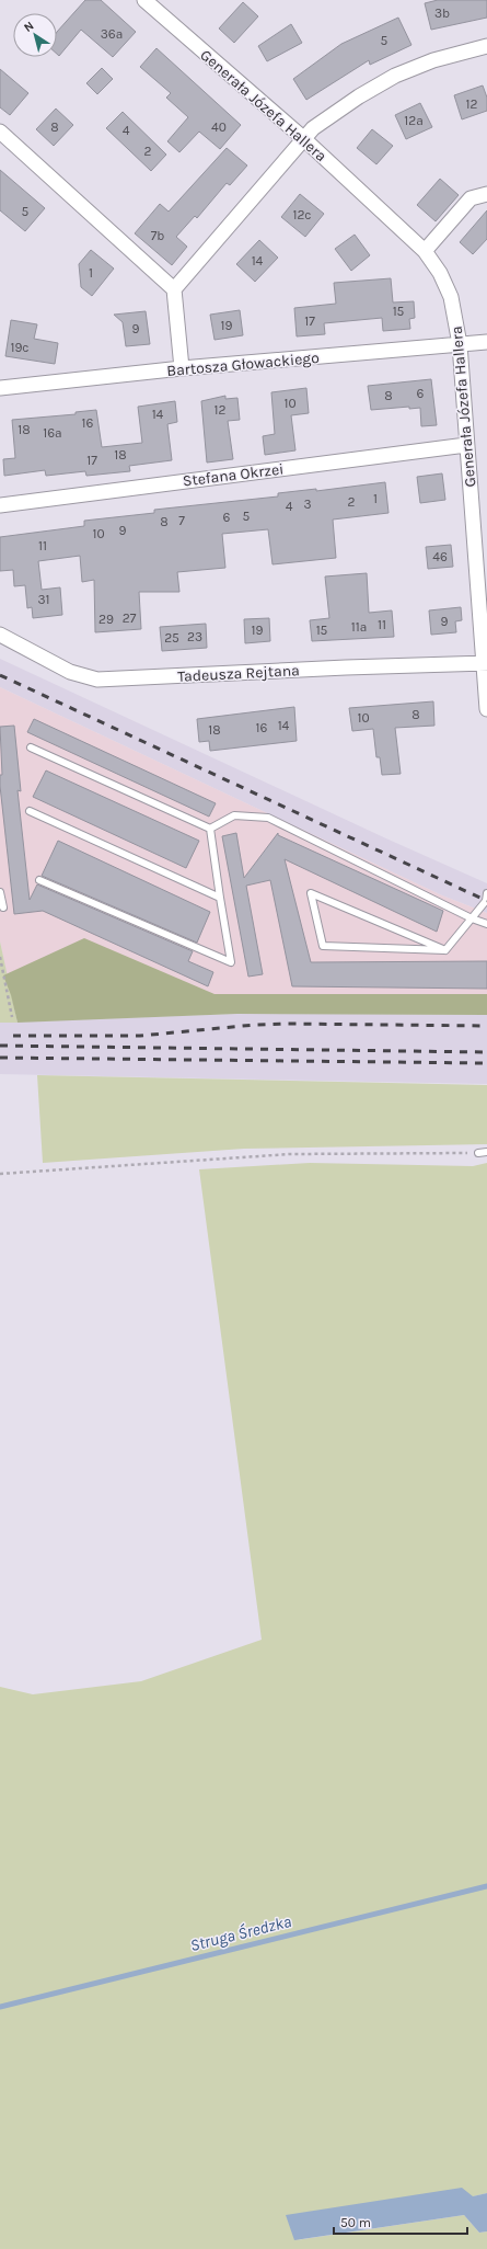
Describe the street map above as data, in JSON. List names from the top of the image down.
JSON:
{
  "streets": {
    "street": [
      "Generała Józefa Hallera",
      "Bartosza Głowackiego",
      "Stefana Okrzei",
      "Tadeusza Rejtana"
    ]
  },
  "crossings": [
    ["Generała Józefa Hallera", "Bartosza Głowackiego"],
    ["Generała Józefa Hallera", "Stefana Okrzei"],
    ["Generała Józefa Hallera", "Tadeusza Rejtana"]
  ],
  "water": ["Struga Średzka"],
  "house_numbers": [
    "3b",
    "36a",
    "5",
    "12",
    "12a",
    "8",
    "40",
    "4",
    "2",
    "5",
    "12c",
    "7b",
    "14",
    "1",
    "15",
    "17",
    "19",
    "9",
    "19c",
    "6",
    "8",
    "10",
    "12",
    "14",
    "16",
    "18",
    "16a",
    "18",
    "17",
    "1",
    "2",
    "3",
    "4",
    "5",
    "6",
    "7",
    "8",
    "9",
    "10",
    "11",
    "46",
    "31",
    "27",
    "29",
    "9",
    "11",
    "11a",
    "19",
    "15",
    "23",
    "25",
    "8",
    "10",
    "14",
    "16",
    "18"
  ],
  "scale_bar": "50 m",
  "north": "top left"
}
